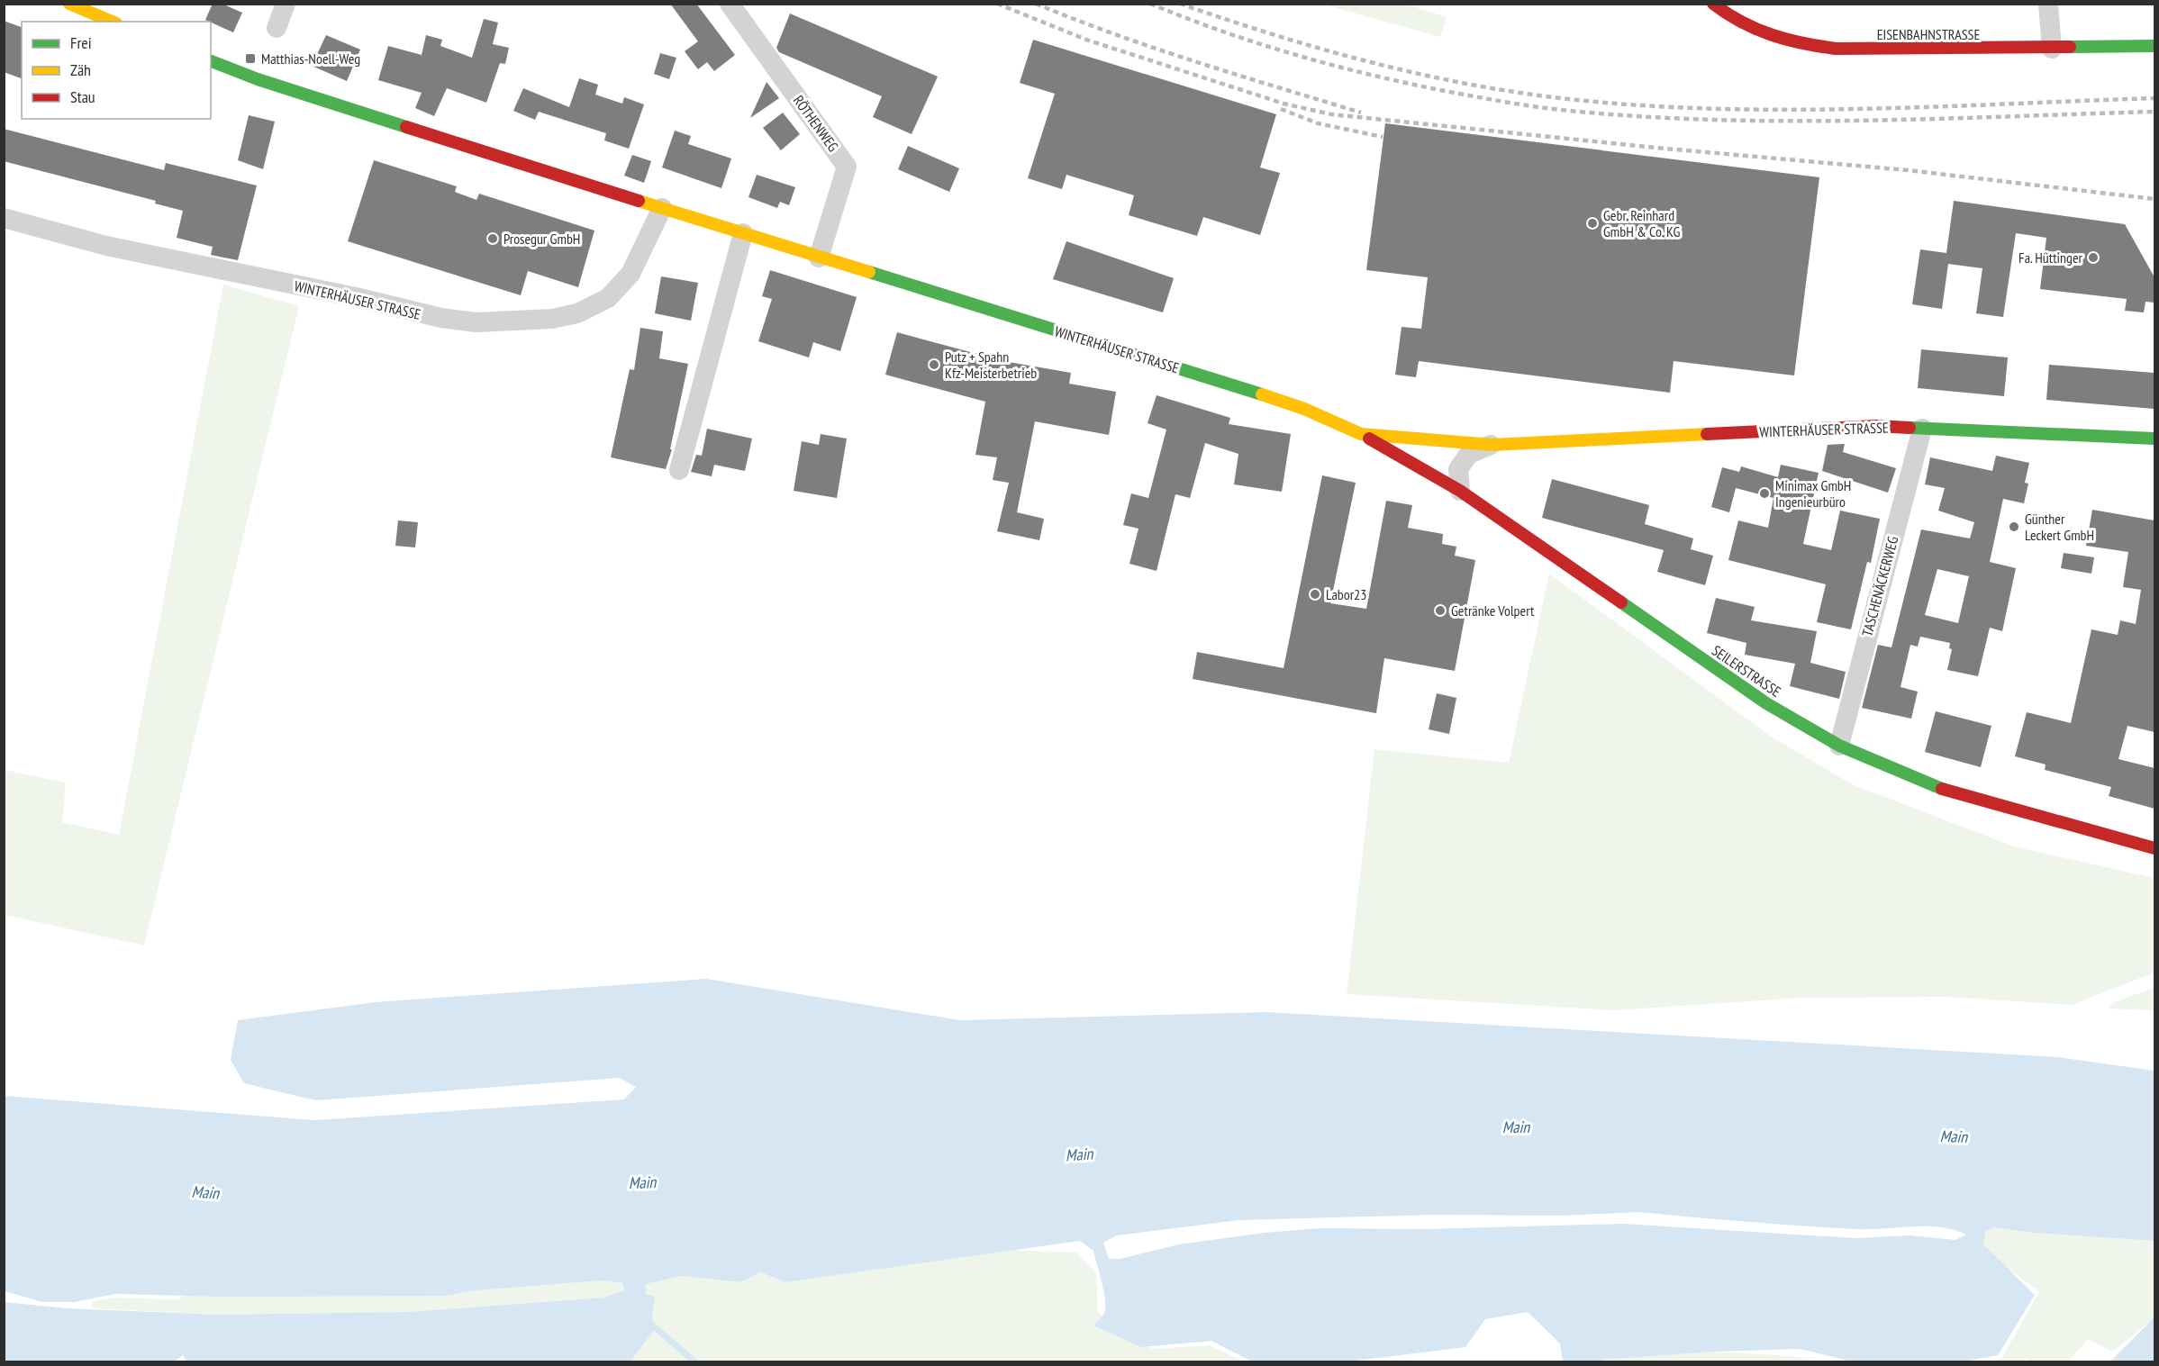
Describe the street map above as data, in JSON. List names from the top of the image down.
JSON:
{
  "streets": {
    "main road": ["EISENBAHNSTRASSE", "WINTERHÄUSER STRASSE", "SEILERSTRASSE"],
    "street": ["RÖTHENWEG", "TASCHENÄCKERWEG"]
  },
  "crossings": [
    ["RÖTHENWEG", "WINTERHÄUSER STRASSE"],
    ["WINTERHÄUSER STRASSE", "TASCHENÄCKERWEG"],
    ["WINTERHÄUSER STRASSE", "SEILERSTRASSE"],
    ["TASCHENÄCKERWEG", "SEILERSTRASSE"]
  ],
  "water": ["Main"],
  "places": {
    "transit": ["Matthias-Noell-Weg"],
    "other": [
      "Gebr. Reinhard GmbH & Co. KG",
      "Prosegur GmbH",
      "Fa. Hüttinger",
      "Putz + Spahn Kfz-Meisterbetrieb",
      "Minimax GmbH Ingenieurbüro",
      "Günther Leckert GmbH",
      "Labor23",
      "Getränke Volpert"
    ]
  },
  "legend": ["Frei", "Zäh", "Stau"]
}
